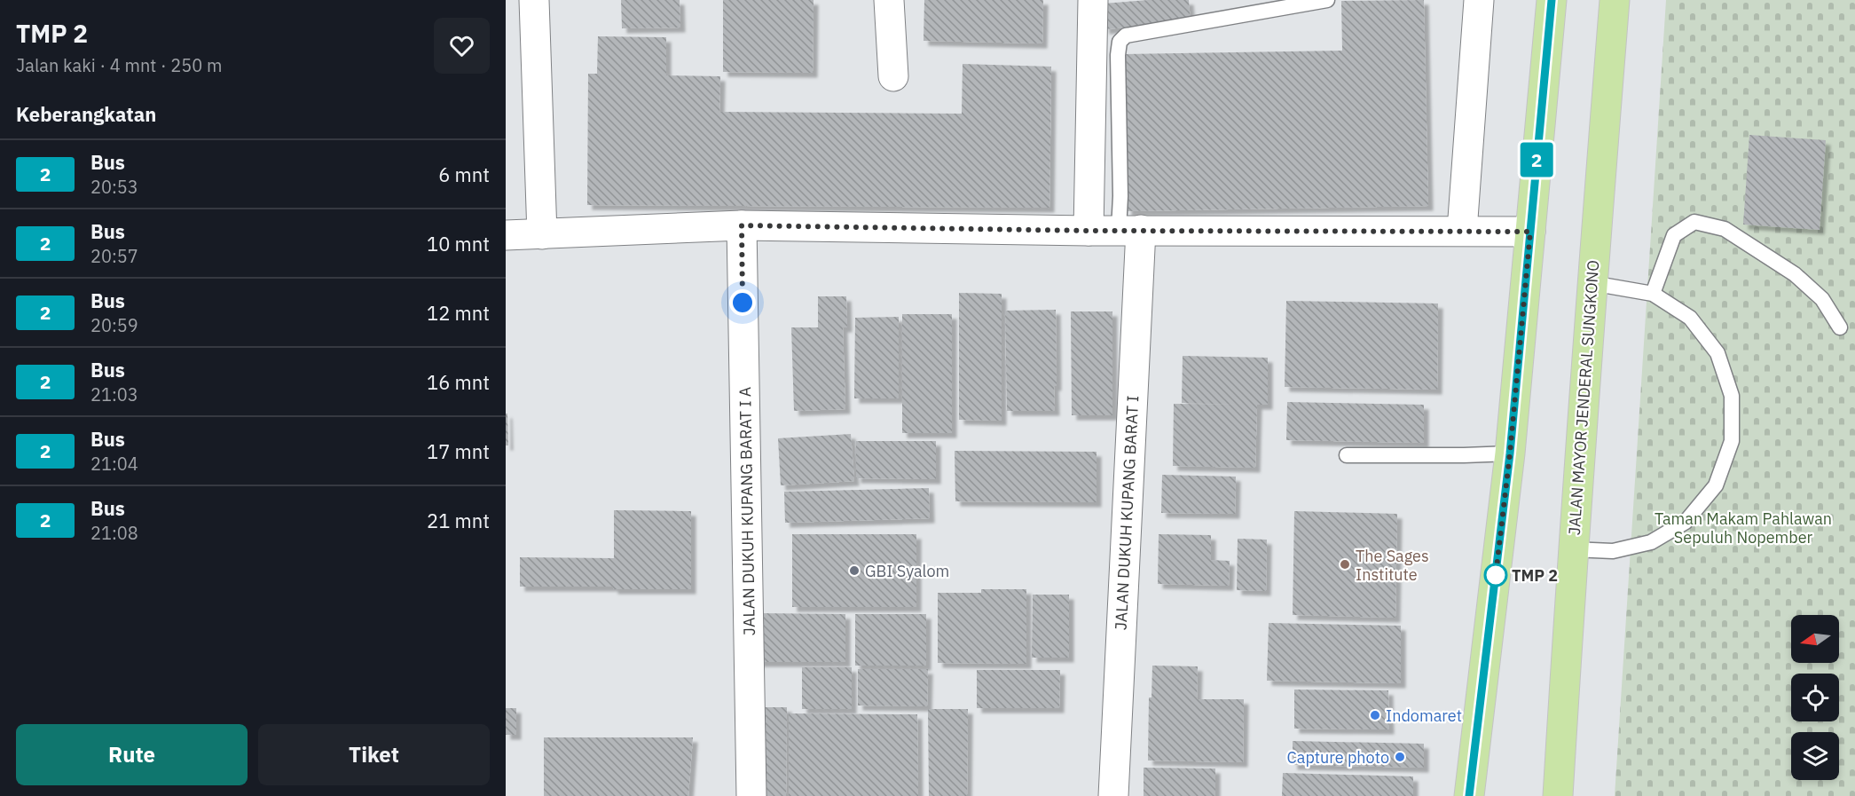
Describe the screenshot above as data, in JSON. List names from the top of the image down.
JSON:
{
  "streets": {
    "main road": ["JALAN MAYOR JENDERAL SUNGKONO"],
    "street": ["JALAN DUKUH KUPANG BARAT I A", "JALAN DUKUH KUPANG BARAT I"]
  },
  "parks": ["Taman Makam Pahlawan Sepuluh Nopember"],
  "places": [
    "The Sages Institute",
    "GBI Syalom",
    "TMP 2",
    "Indomaret",
    "Capture photo"
  ],
  "lines": ["bus line 2"],
  "north": "left",
  "page": {
    "heading": [
      ["TMP 2", "Jalan kaki · 4 mnt · 250 m"],
      "Keberangkatan"
    ],
    "on_map": "2",
    "list": [
      {
        "mark": "2",
        "name": "Bus",
        "note": "20:53",
        "value": "6 mnt"
      },
      {
        "mark": "2",
        "name": "Bus",
        "note": "20:57",
        "value": "10 mnt"
      },
      {
        "mark": "2",
        "name": "Bus",
        "note": "20:59",
        "value": "12 mnt"
      },
      {
        "mark": "2",
        "name": "Bus",
        "note": "21:03",
        "value": "16 mnt"
      },
      {
        "mark": "2",
        "name": "Bus",
        "note": "21:04",
        "value": "17 mnt"
      },
      {
        "mark": "2",
        "name": "Bus",
        "note": "21:08",
        "value": "21 mnt"
      }
    ],
    "buttons": ["Rute", "Tiket"]
  }
}
